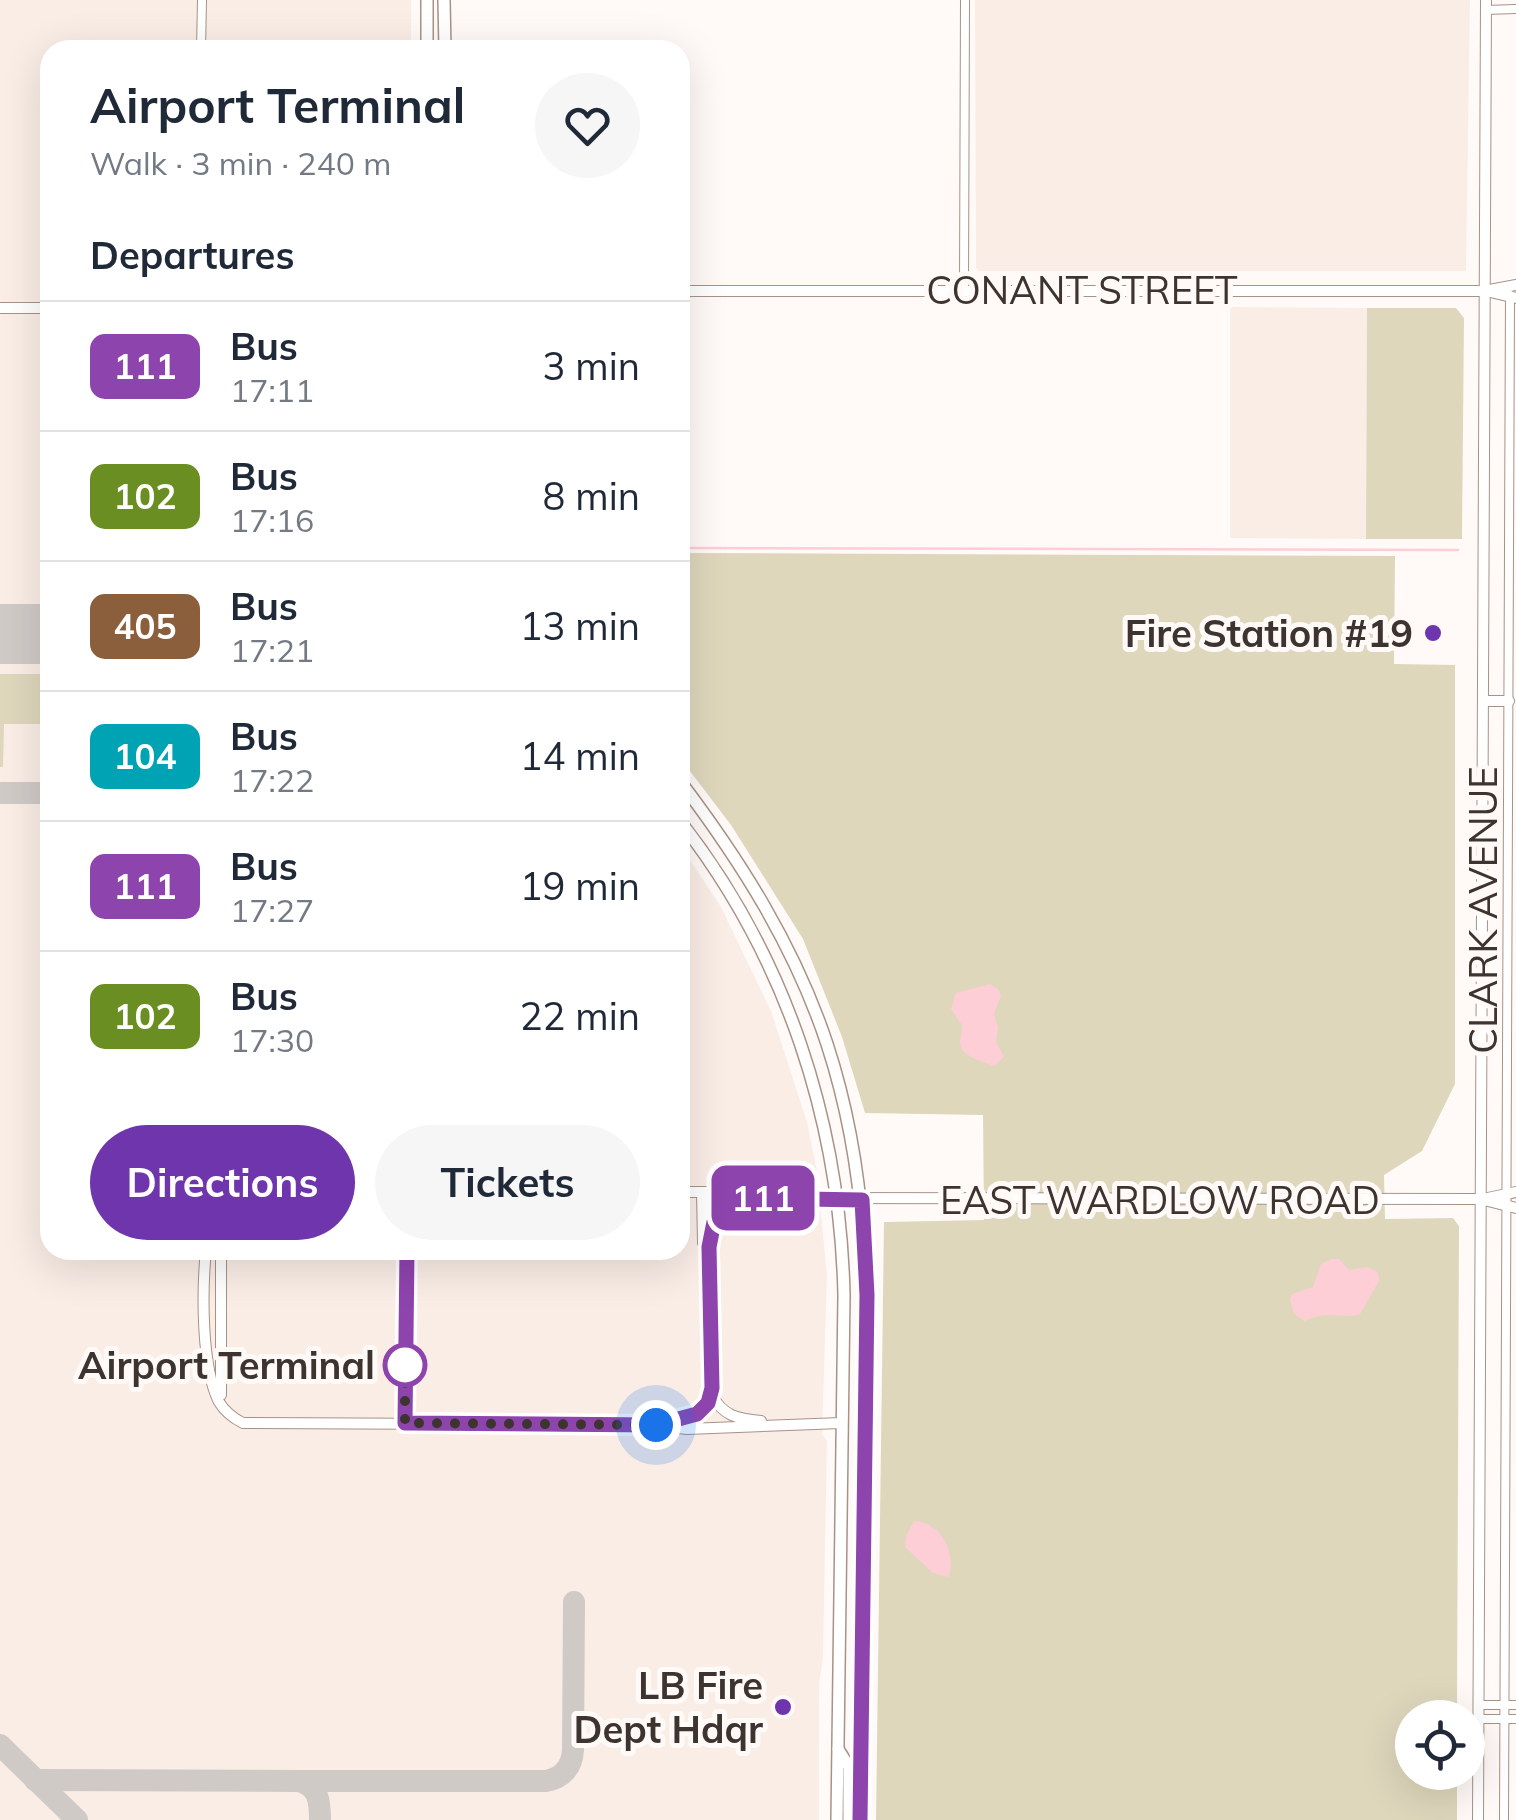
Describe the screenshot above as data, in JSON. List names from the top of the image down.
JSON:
{
  "streets": {
    "street": ["CONANT STREET", "CLARK AVENUE", "EAST WARDLOW ROAD"]
  },
  "crossings": [
    ["CONANT STREET", "CLARK AVENUE"],
    ["CLARK AVENUE", "EAST WARDLOW ROAD"]
  ],
  "places": ["Fire Station #19", "Airport Terminal", "LB Fire Dept Hdqr"],
  "lines": ["bus line 111"],
  "page": {
    "on_map": "111",
    "heading": [
      ["Airport Terminal", "Walk · 3 min · 240 m"],
      "Departures"
    ],
    "list": [
      {
        "mark": "111",
        "name": "Bus",
        "note": "17:11",
        "value": "3 min"
      },
      {
        "mark": "102",
        "name": "Bus",
        "note": "17:16",
        "value": "8 min"
      },
      {
        "mark": "405",
        "name": "Bus",
        "note": "17:21",
        "value": "13 min"
      },
      {
        "mark": "104",
        "name": "Bus",
        "note": "17:22",
        "value": "14 min"
      },
      {
        "mark": "111",
        "name": "Bus",
        "note": "17:27",
        "value": "19 min"
      },
      {
        "mark": "102",
        "name": "Bus",
        "note": "17:30",
        "value": "22 min"
      }
    ],
    "buttons": ["Directions", "Tickets"]
  }
}
